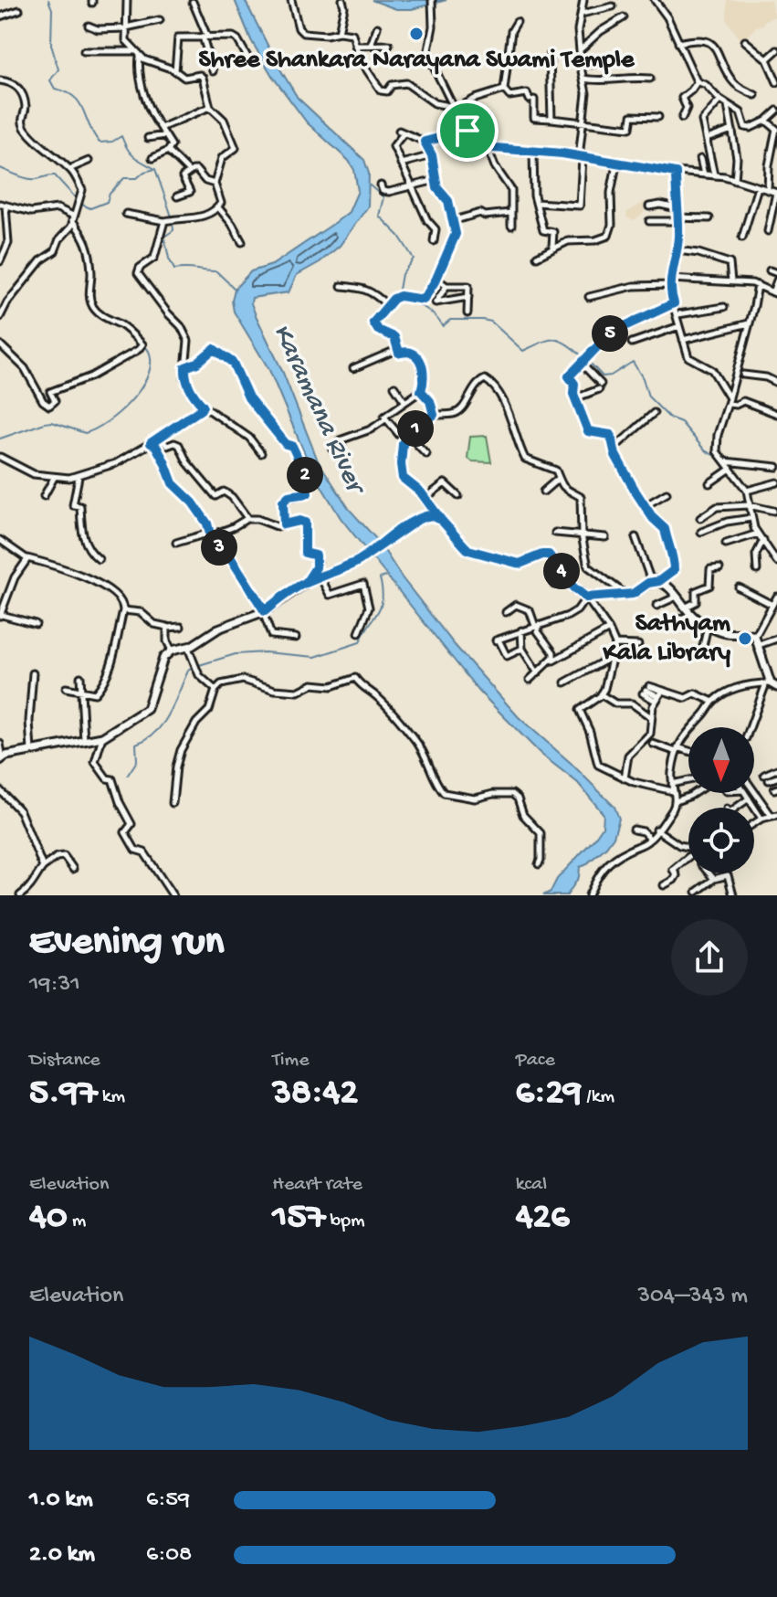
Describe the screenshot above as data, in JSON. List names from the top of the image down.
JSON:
{
  "water": ["Karamana River"],
  "places": ["Shree Shankara Narayana Swami Temple", "Sathyam Kala Library"],
  "north": "bottom",
  "page": {
    "pins": [
      "5",
      "1",
      "2",
      "3",
      "4"
    ],
    "heading": ["Evening run", "19:31"],
    "stats": [
      ["Distance", "5.97 km"],
      ["Time", "38:42"],
      ["Pace", "6:29 /km"],
      ["Elevation", "40 m"],
      ["Heart rate", "157 bpm"],
      ["kcal", "426"]
    ],
    "chart": ["Elevation", "304–343 m"],
    "list": [
      {
        "name": "1.0 km",
        "note": "6:59"
      },
      {
        "name": "2.0 km",
        "note": "6:08"
      }
    ]
  }
}
